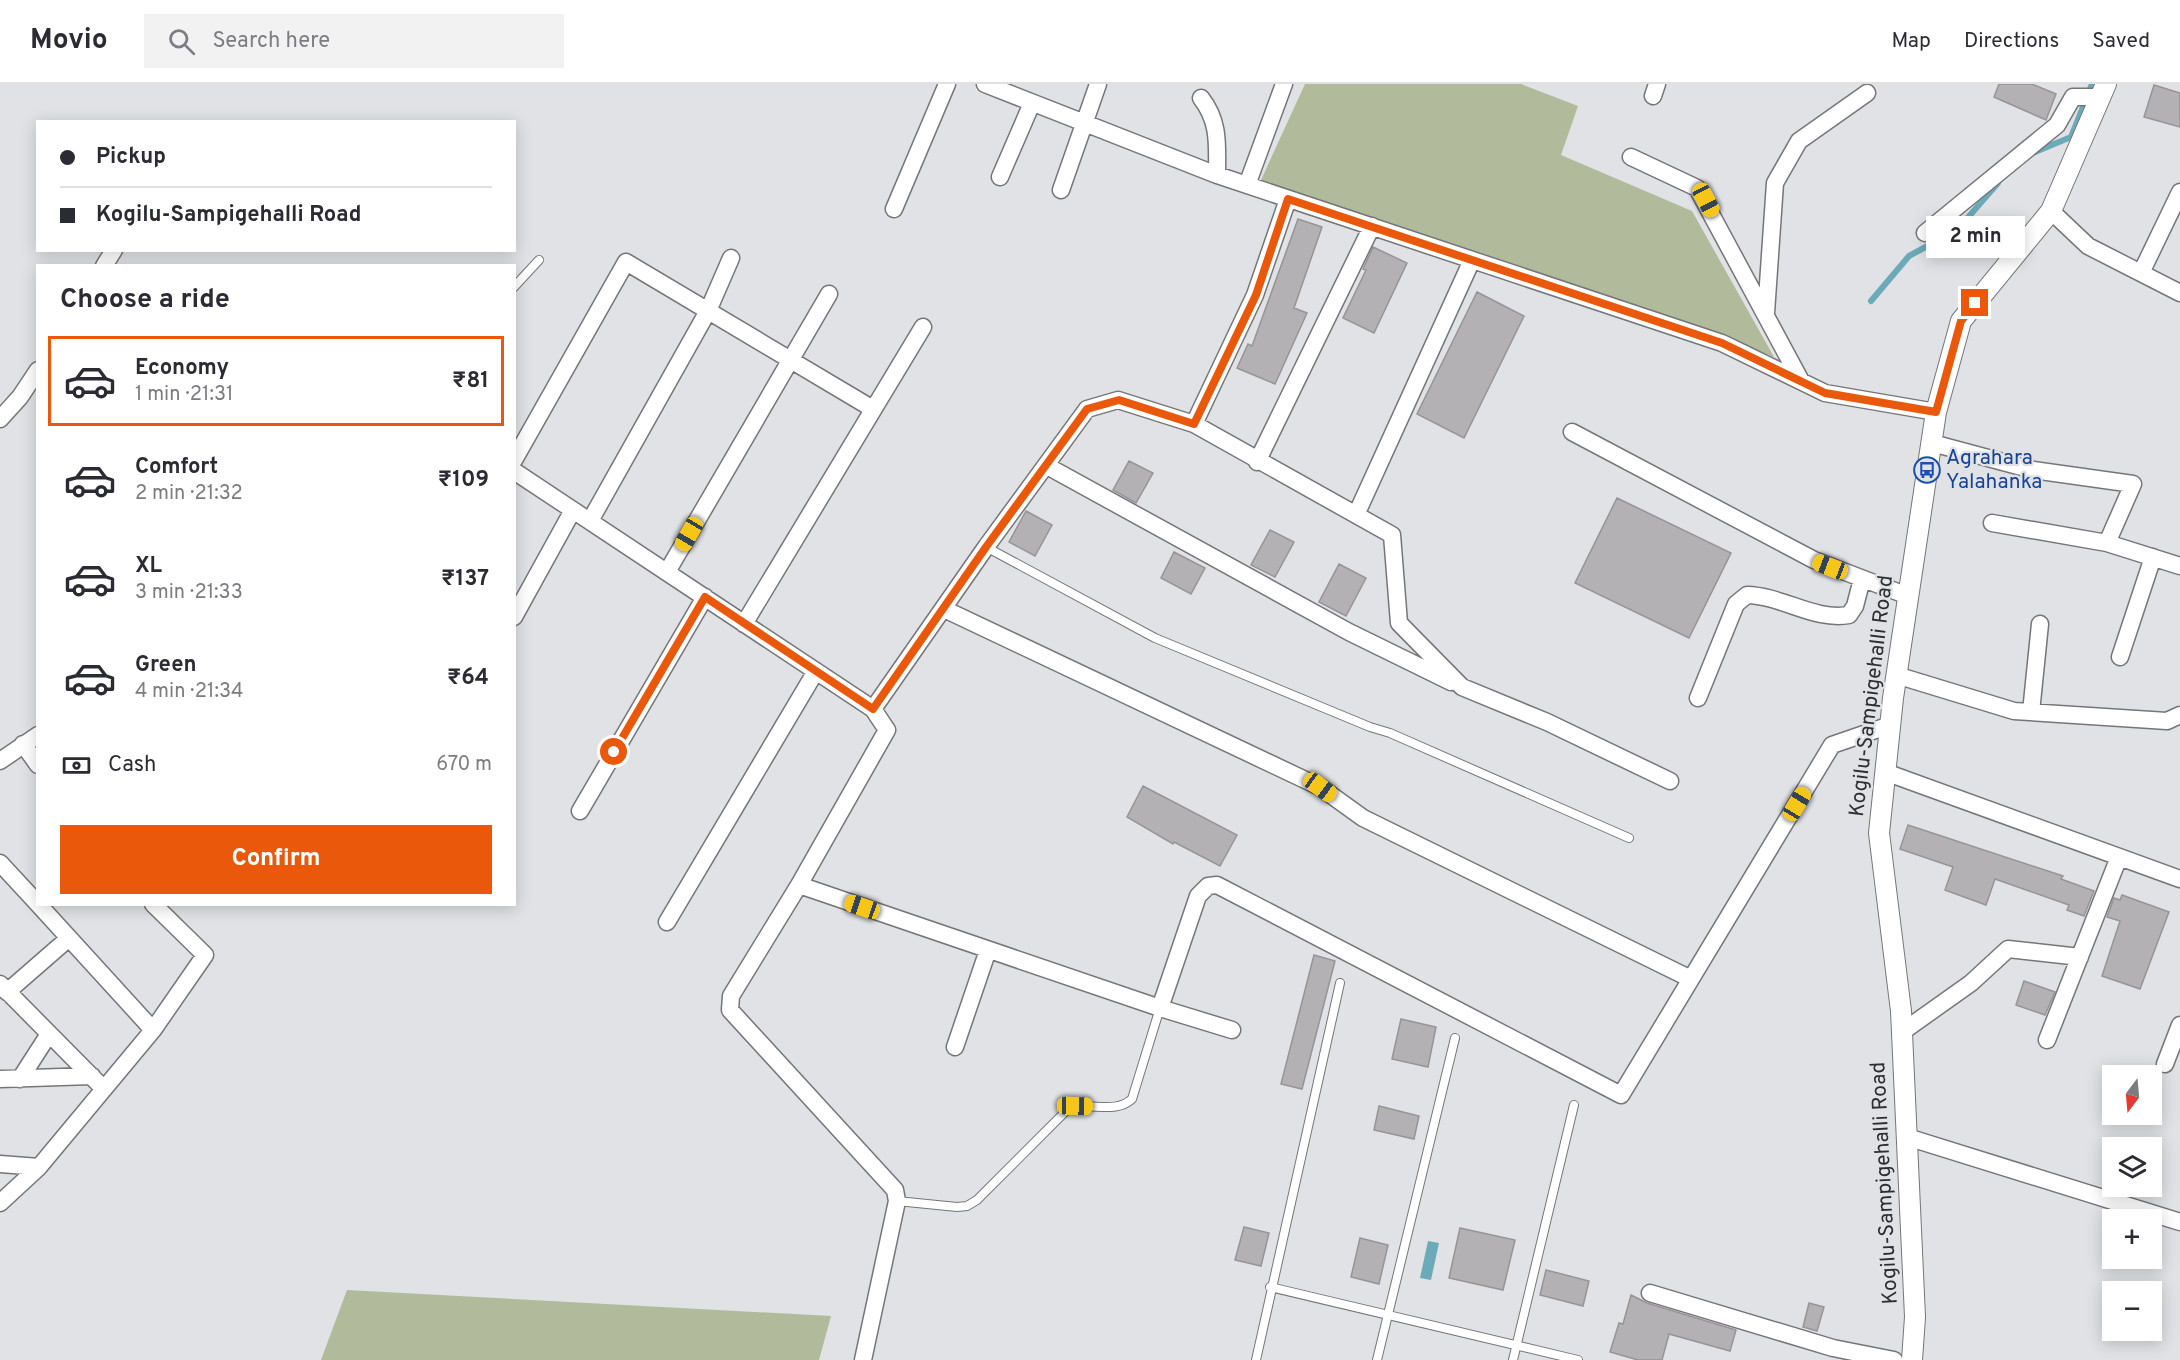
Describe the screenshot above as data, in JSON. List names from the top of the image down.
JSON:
{
  "streets": {
    "street": ["Kogilu-Sampigehalli Road"]
  },
  "places": {
    "bus stop": ["Agrahara Yalahanka"]
  },
  "north": "bottom",
  "page": {
    "header": "Movio",
    "search": "Search here",
    "nav": ["Map", "Directions", "Saved"],
    "banner": ["Pickup", "Kogilu-Sampigehalli Road"],
    "bubble": "2 min",
    "heading": "Choose a ride",
    "list": [
      {
        "name": "Economy",
        "note": "1 min · 21:31",
        "value": "₹81"
      },
      {
        "name": "Comfort",
        "note": "2 min · 21:32",
        "value": "₹109"
      },
      {
        "name": "XL",
        "note": "3 min · 21:33",
        "value": "₹137"
      },
      {
        "name": "Green",
        "note": "4 min · 21:34",
        "value": "₹64"
      }
    ],
    "pay": ["Cash", "670 m"],
    "buttons": "Confirm",
    "map_buttons": ["+", "−"]
  }
}
